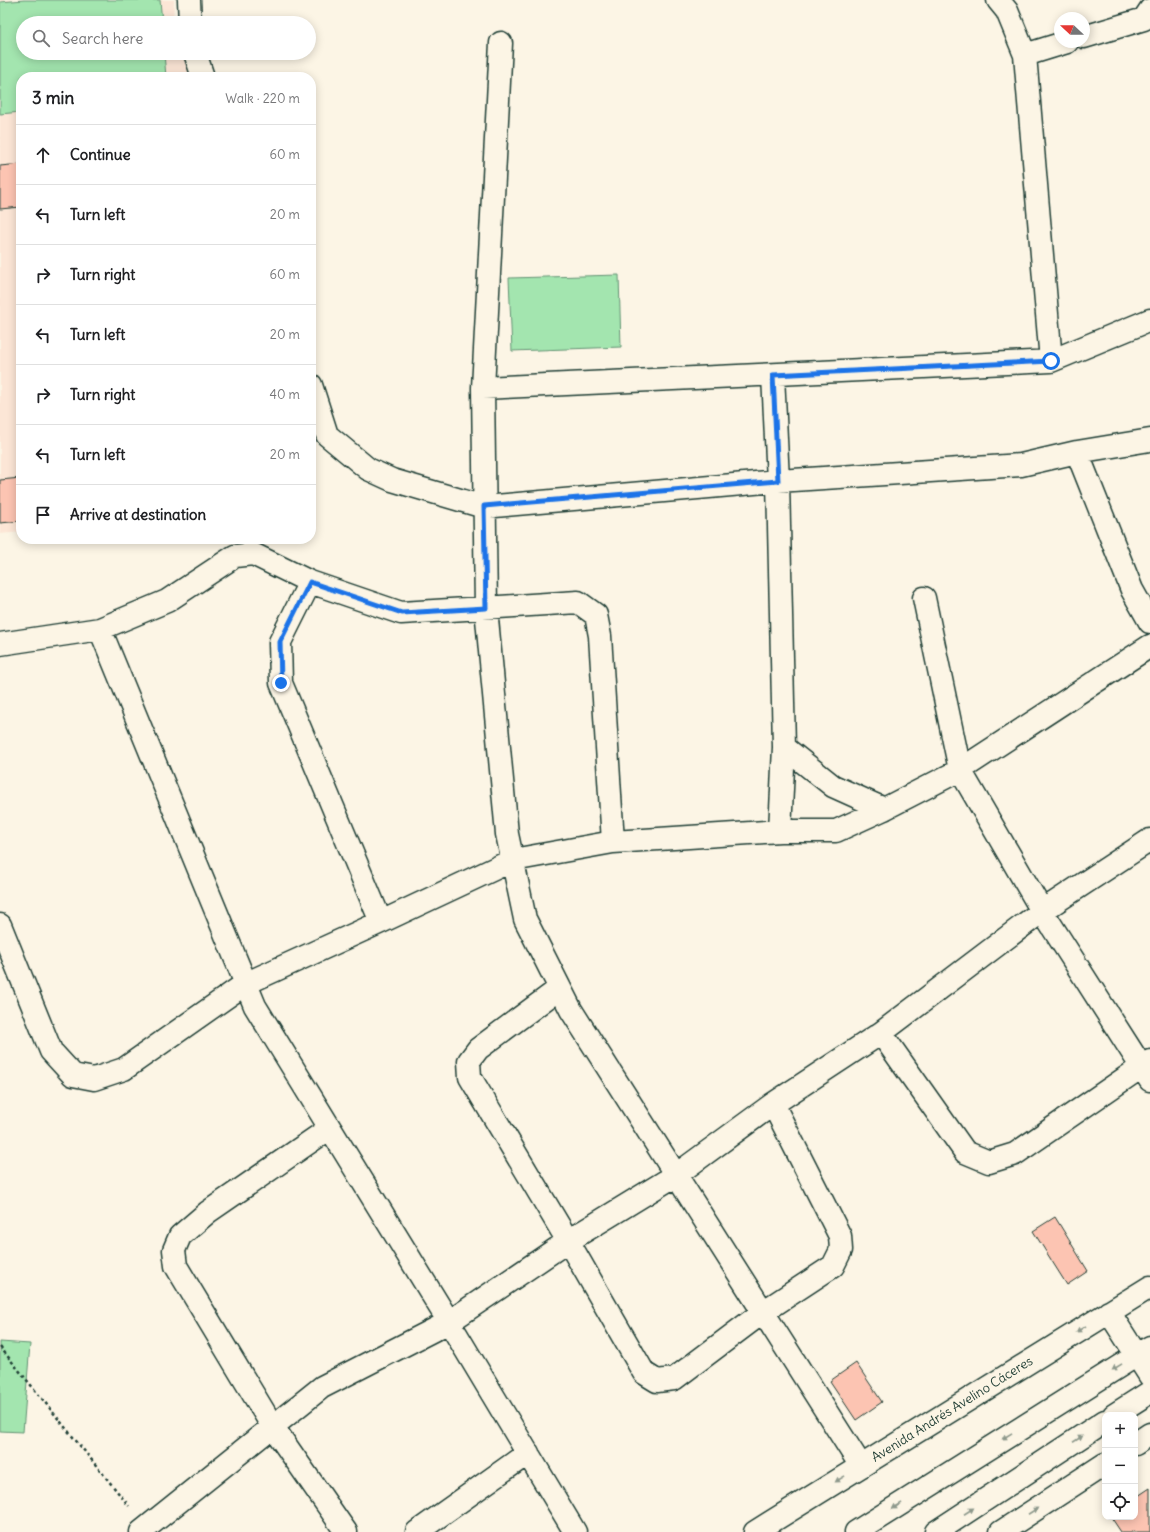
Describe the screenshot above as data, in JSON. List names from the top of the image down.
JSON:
{
  "streets": {
    "street": ["Avenida Andrés Avelino Cáceres"]
  },
  "north": "left",
  "page": {
    "search": "Search here",
    "heading": ["3 min", "Walk · 220 m"],
    "list": [
      ["Continue", "60 m"],
      ["Turn left", "20 m"],
      ["Turn right", "60 m"],
      ["Turn left", "20 m"],
      ["Turn right", "40 m"],
      ["Turn left", "20 m"],
      "Arrive at destination"
    ],
    "map_buttons": ["+", "−"]
  }
}
